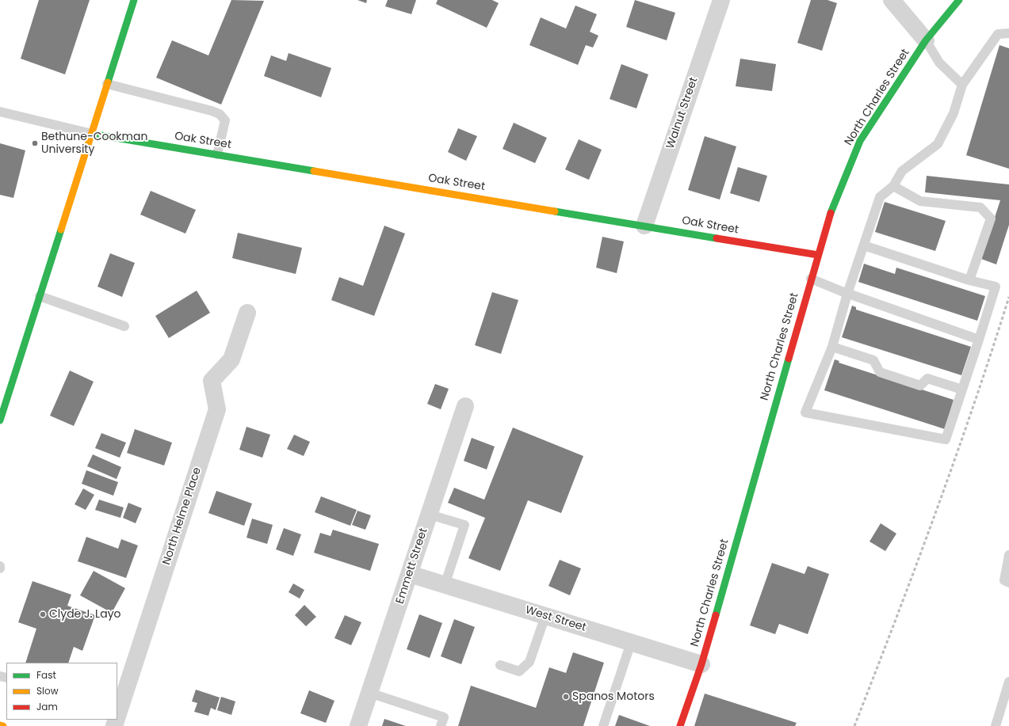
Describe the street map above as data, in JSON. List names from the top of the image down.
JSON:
{
  "streets": {
    "street": [
      "North Charles Street",
      "Walnut Street",
      "Oak Street",
      "North Helme Place",
      "Emmett Street",
      "West Street"
    ]
  },
  "crossings": [
    ["North Charles Street", "Oak Street"],
    ["North Charles Street", "West Street"],
    ["Walnut Street", "Oak Street"],
    ["Emmett Street", "West Street"]
  ],
  "places": ["Bethune-Cookman University", "Clyde J. Layo", "Spanos Motors"],
  "legend": ["Fast", "Slow", "Jam"]
}
